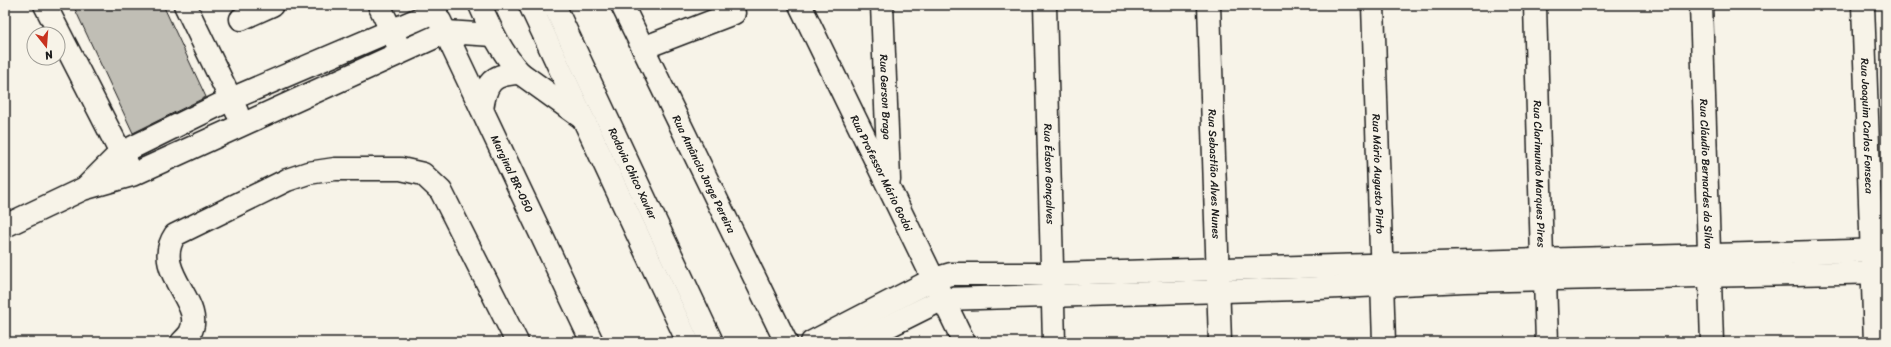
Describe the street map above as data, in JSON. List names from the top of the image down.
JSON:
{
  "streets": {
    "main road": [
      "Rua Gerson Braga",
      "Rua Joaquim Carlos Fonseca",
      "Rodovia Chico Xavier",
      "Rua Amâncio Jorge Pereira",
      "Rua Professor Mário Godoi",
      "Rua Mário Augusto Pinto",
      "Rua Cláudio Bernardes da Silva",
      "Marginal BR-050",
      "Rua Édson Gonçalves",
      "Rua Sebastião Alves Nunes",
      "Rua Clarimundo Marques Pires"
    ]
  },
  "crossings": [
    ["Rua Gerson Braga", "Rua Professor Mário Godoi"]
  ],
  "north": "bottom"
}
